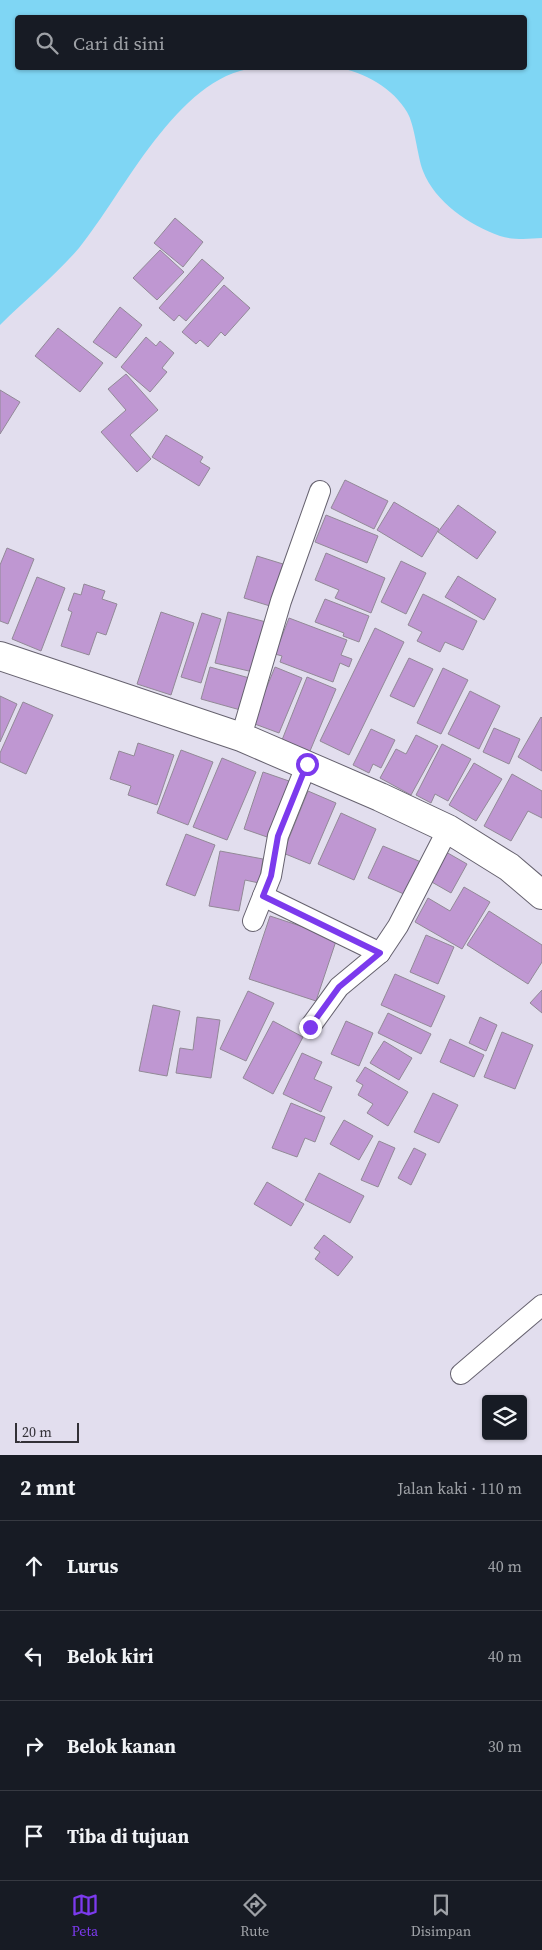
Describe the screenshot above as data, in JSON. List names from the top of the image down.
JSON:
{
  "scale_bar": "20 m",
  "page": {
    "search": "Cari di sini",
    "scale": "20 m",
    "heading": ["2 mnt", "Jalan kaki · 110 m"],
    "list": [
      ["Lurus", "40 m"],
      ["Belok kiri", "40 m"],
      ["Belok kanan", "30 m"],
      "Tiba di tujuan"
    ],
    "nav": ["Peta", "Rute", "Disimpan"]
  }
}
